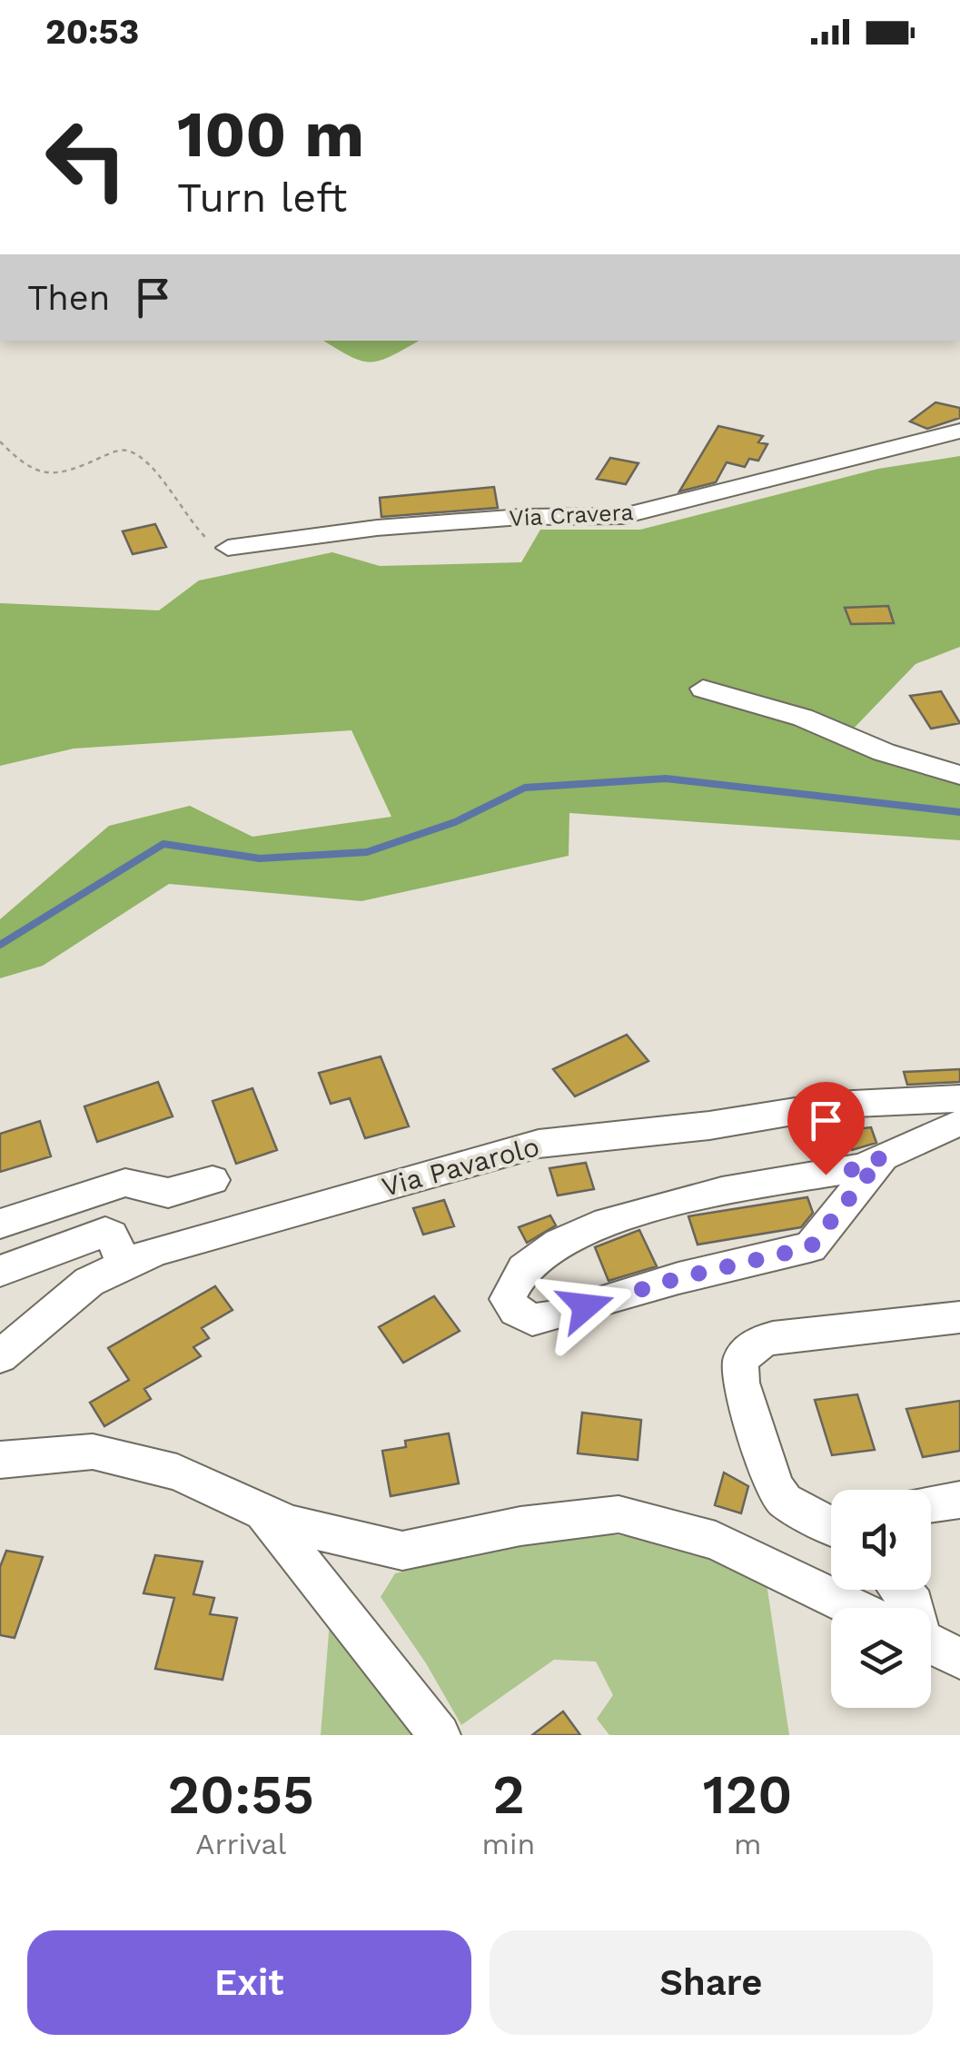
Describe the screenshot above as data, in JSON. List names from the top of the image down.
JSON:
{
  "streets": {
    "street": ["Via Cravera", "Via Pavarolo"]
  },
  "page": {
    "status": "20:53",
    "turn": ["100 m", "Turn left"],
    "then": "Then",
    "eta": [
      "20:55",
      "Arrival",
      "2",
      "min",
      "120",
      "m"
    ],
    "buttons": ["Exit", "Share"]
  }
}
